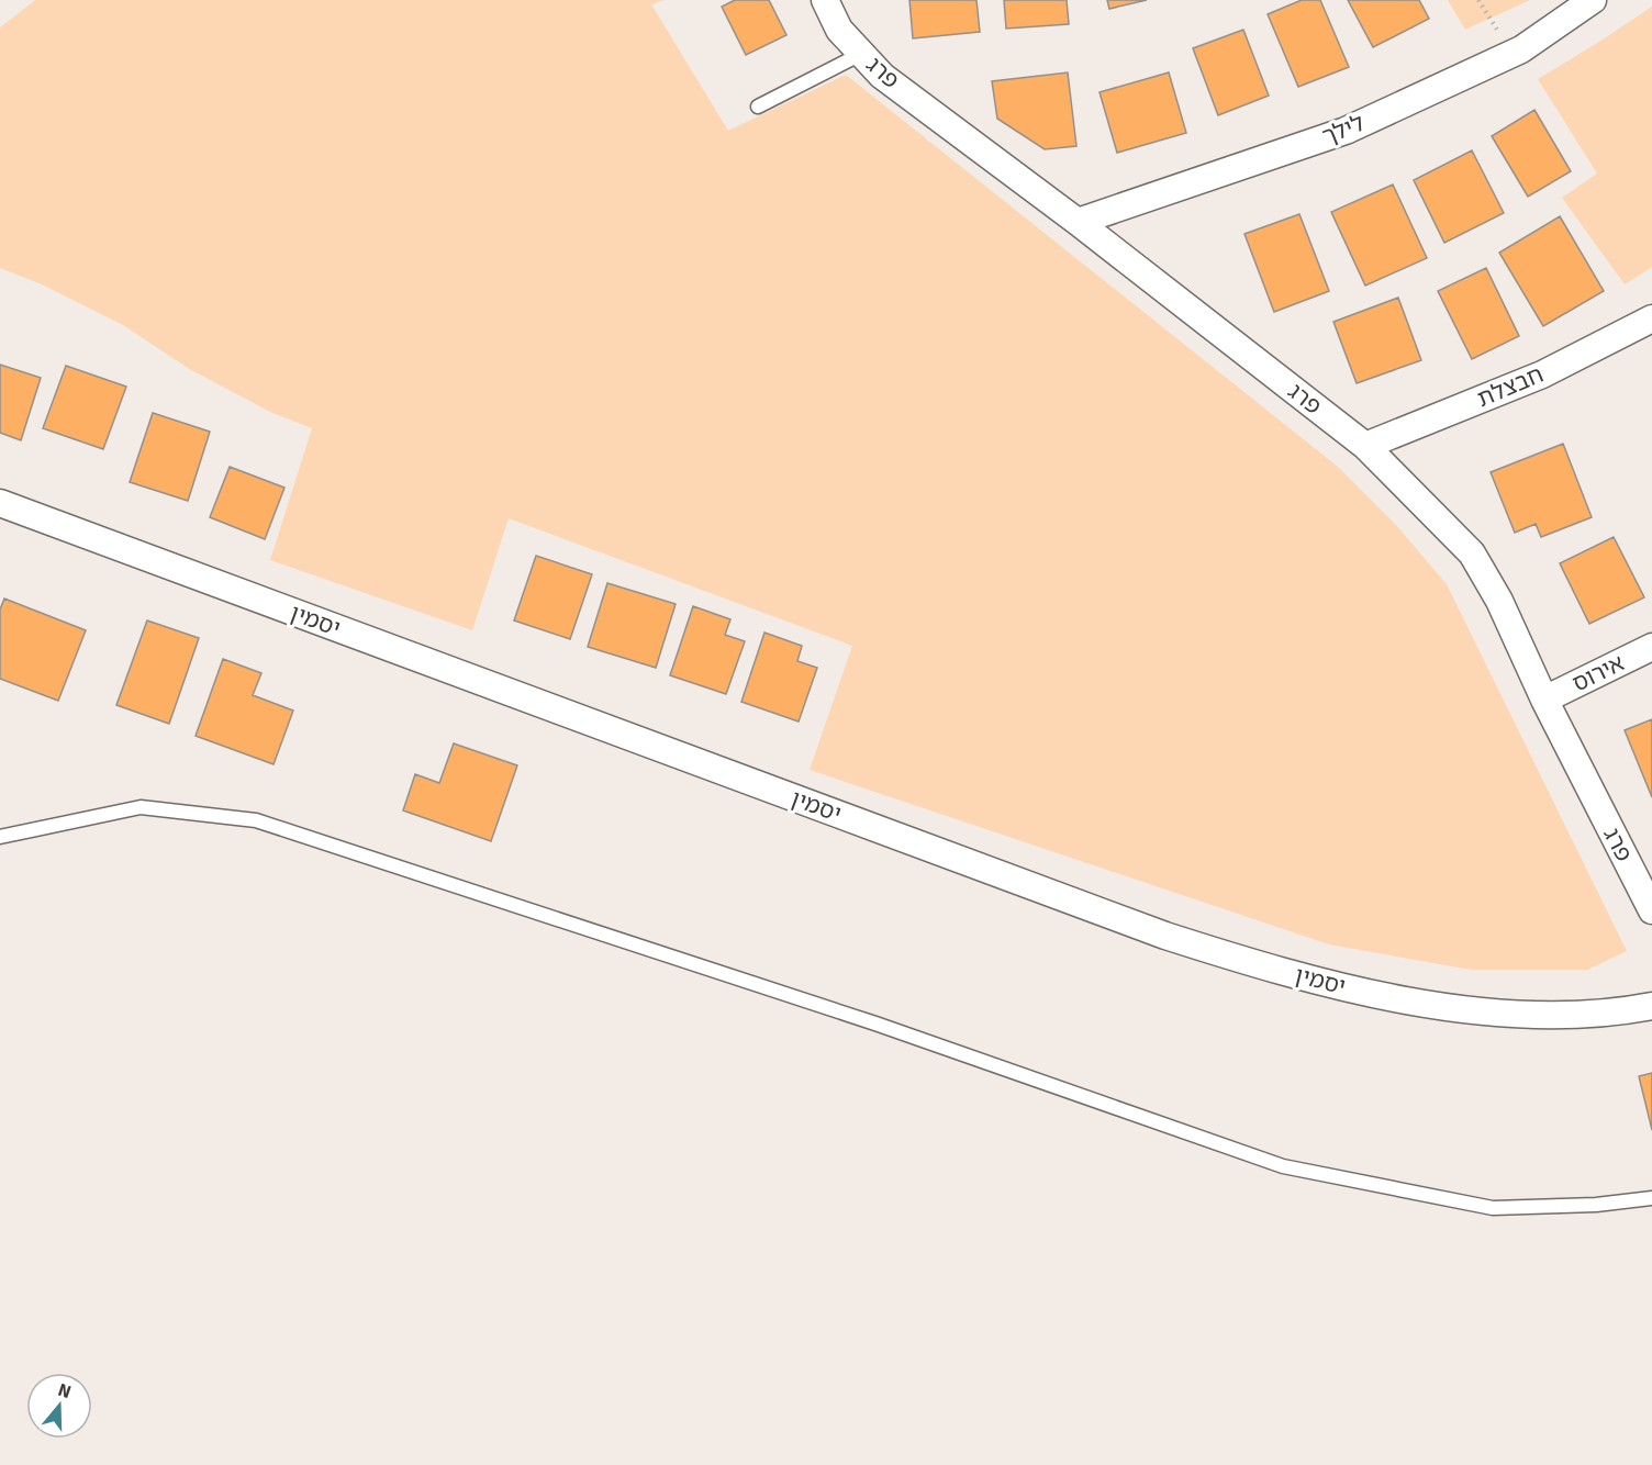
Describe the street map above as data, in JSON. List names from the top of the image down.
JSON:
{
  "streets": {
    "street": [
      "פרג",
      "לילך",
      "חבצלת",
      "יסמין",
      "אירוס"
    ]
  },
  "crossings": [
    ["פרג", "לילך"],
    ["פרג", "חבצלת"],
    ["פרג", "אירוס"]
  ],
  "north": "top"
}
